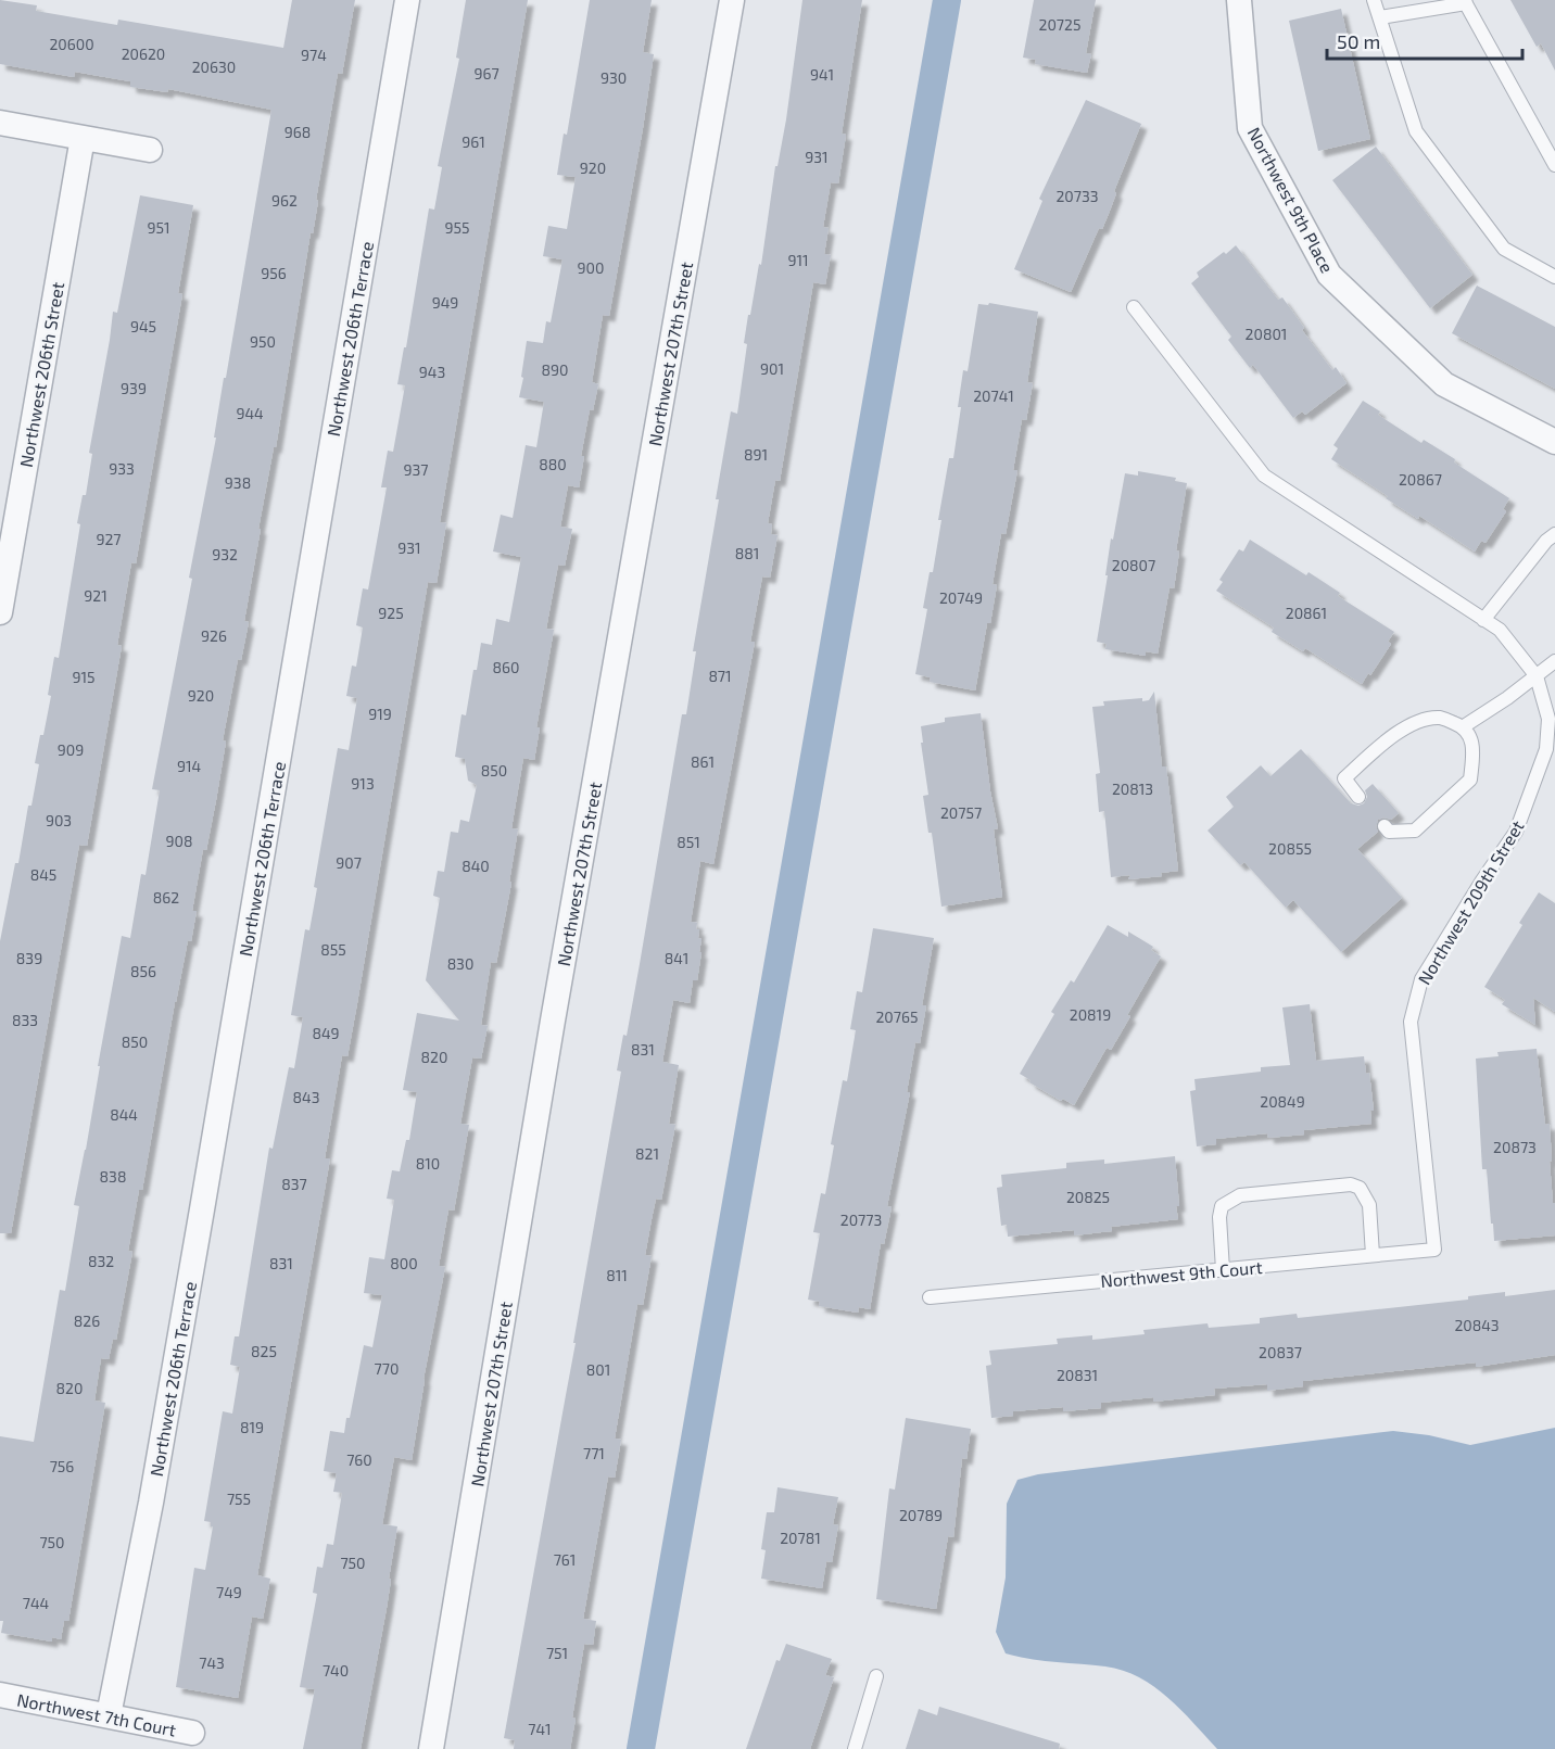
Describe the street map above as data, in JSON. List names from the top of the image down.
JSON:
{
  "streets": {
    "street": [
      "Northwest 9th Place",
      "Northwest 206th Terrace",
      "Northwest 207th Street",
      "Northwest 206th Street",
      "Northwest 7th Court"
    ],
    "lane": ["Northwest 209th Street", "Northwest 9th Court"]
  },
  "crossings": [
    ["Northwest 206th Terrace", "Northwest 7th Court"],
    ["Northwest 209th Street", "Northwest 9th Court"]
  ],
  "house_numbers": [
    "20725",
    "20600",
    "20620",
    "974",
    "20630",
    "967",
    "941",
    "930",
    "968",
    "961",
    "931",
    "920",
    "20733",
    "962",
    "951",
    "955",
    "911",
    "900",
    "956",
    "949",
    "945",
    "20801",
    "950",
    "901",
    "890",
    "943",
    "939",
    "20741",
    "944",
    "891",
    "880",
    "933",
    "937",
    "20867",
    "938",
    "927",
    "931",
    "881",
    "932",
    "20807",
    "921",
    "20749",
    "925",
    "20861",
    "926",
    "860",
    "871",
    "915",
    "920",
    "919",
    "909",
    "861",
    "914",
    "850",
    "913",
    "20813",
    "20757",
    "903",
    "908",
    "851",
    "20855",
    "907",
    "840",
    "845",
    "862",
    "855",
    "839",
    "841",
    "830",
    "856",
    "20819",
    "20765",
    "833",
    "849",
    "850",
    "831",
    "820",
    "843",
    "20849",
    "844",
    "20873",
    "821",
    "810",
    "838",
    "837",
    "20825",
    "20773",
    "832",
    "831",
    "800",
    "811",
    "826",
    "20843",
    "825",
    "20837",
    "770",
    "801",
    "20831",
    "820",
    "819",
    "771",
    "760",
    "756",
    "755",
    "20789",
    "20781",
    "750",
    "761",
    "750",
    "749",
    "744",
    "751",
    "743",
    "740",
    "741"
  ],
  "scale_bar": "50 m"
}
